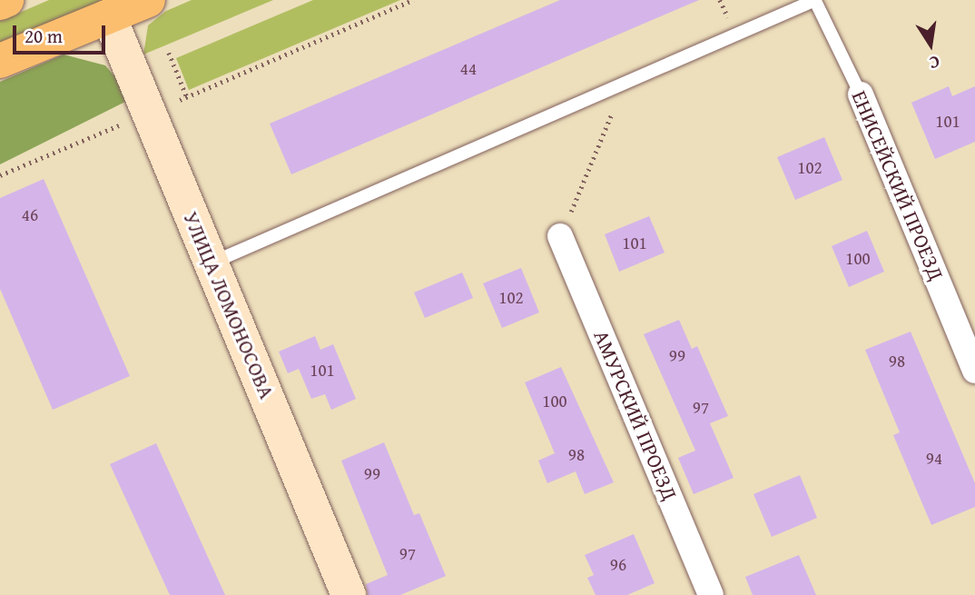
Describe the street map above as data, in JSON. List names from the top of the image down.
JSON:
{
  "streets": {
    "street": ["ЕНИСЕЙСКИЙ ПРОЕЗД", "УЛИЦА ЛОМОНОСОВА", "АМУРСКИЙ ПРОЕЗД"]
  },
  "house_numbers": [
    "44",
    "101",
    "102",
    "46",
    "101",
    "100",
    "102",
    "99",
    "98",
    "101",
    "100",
    "97",
    "98",
    "94",
    "99",
    "97",
    "96"
  ],
  "scale_bar": "20 m",
  "north": "bottom"
}
